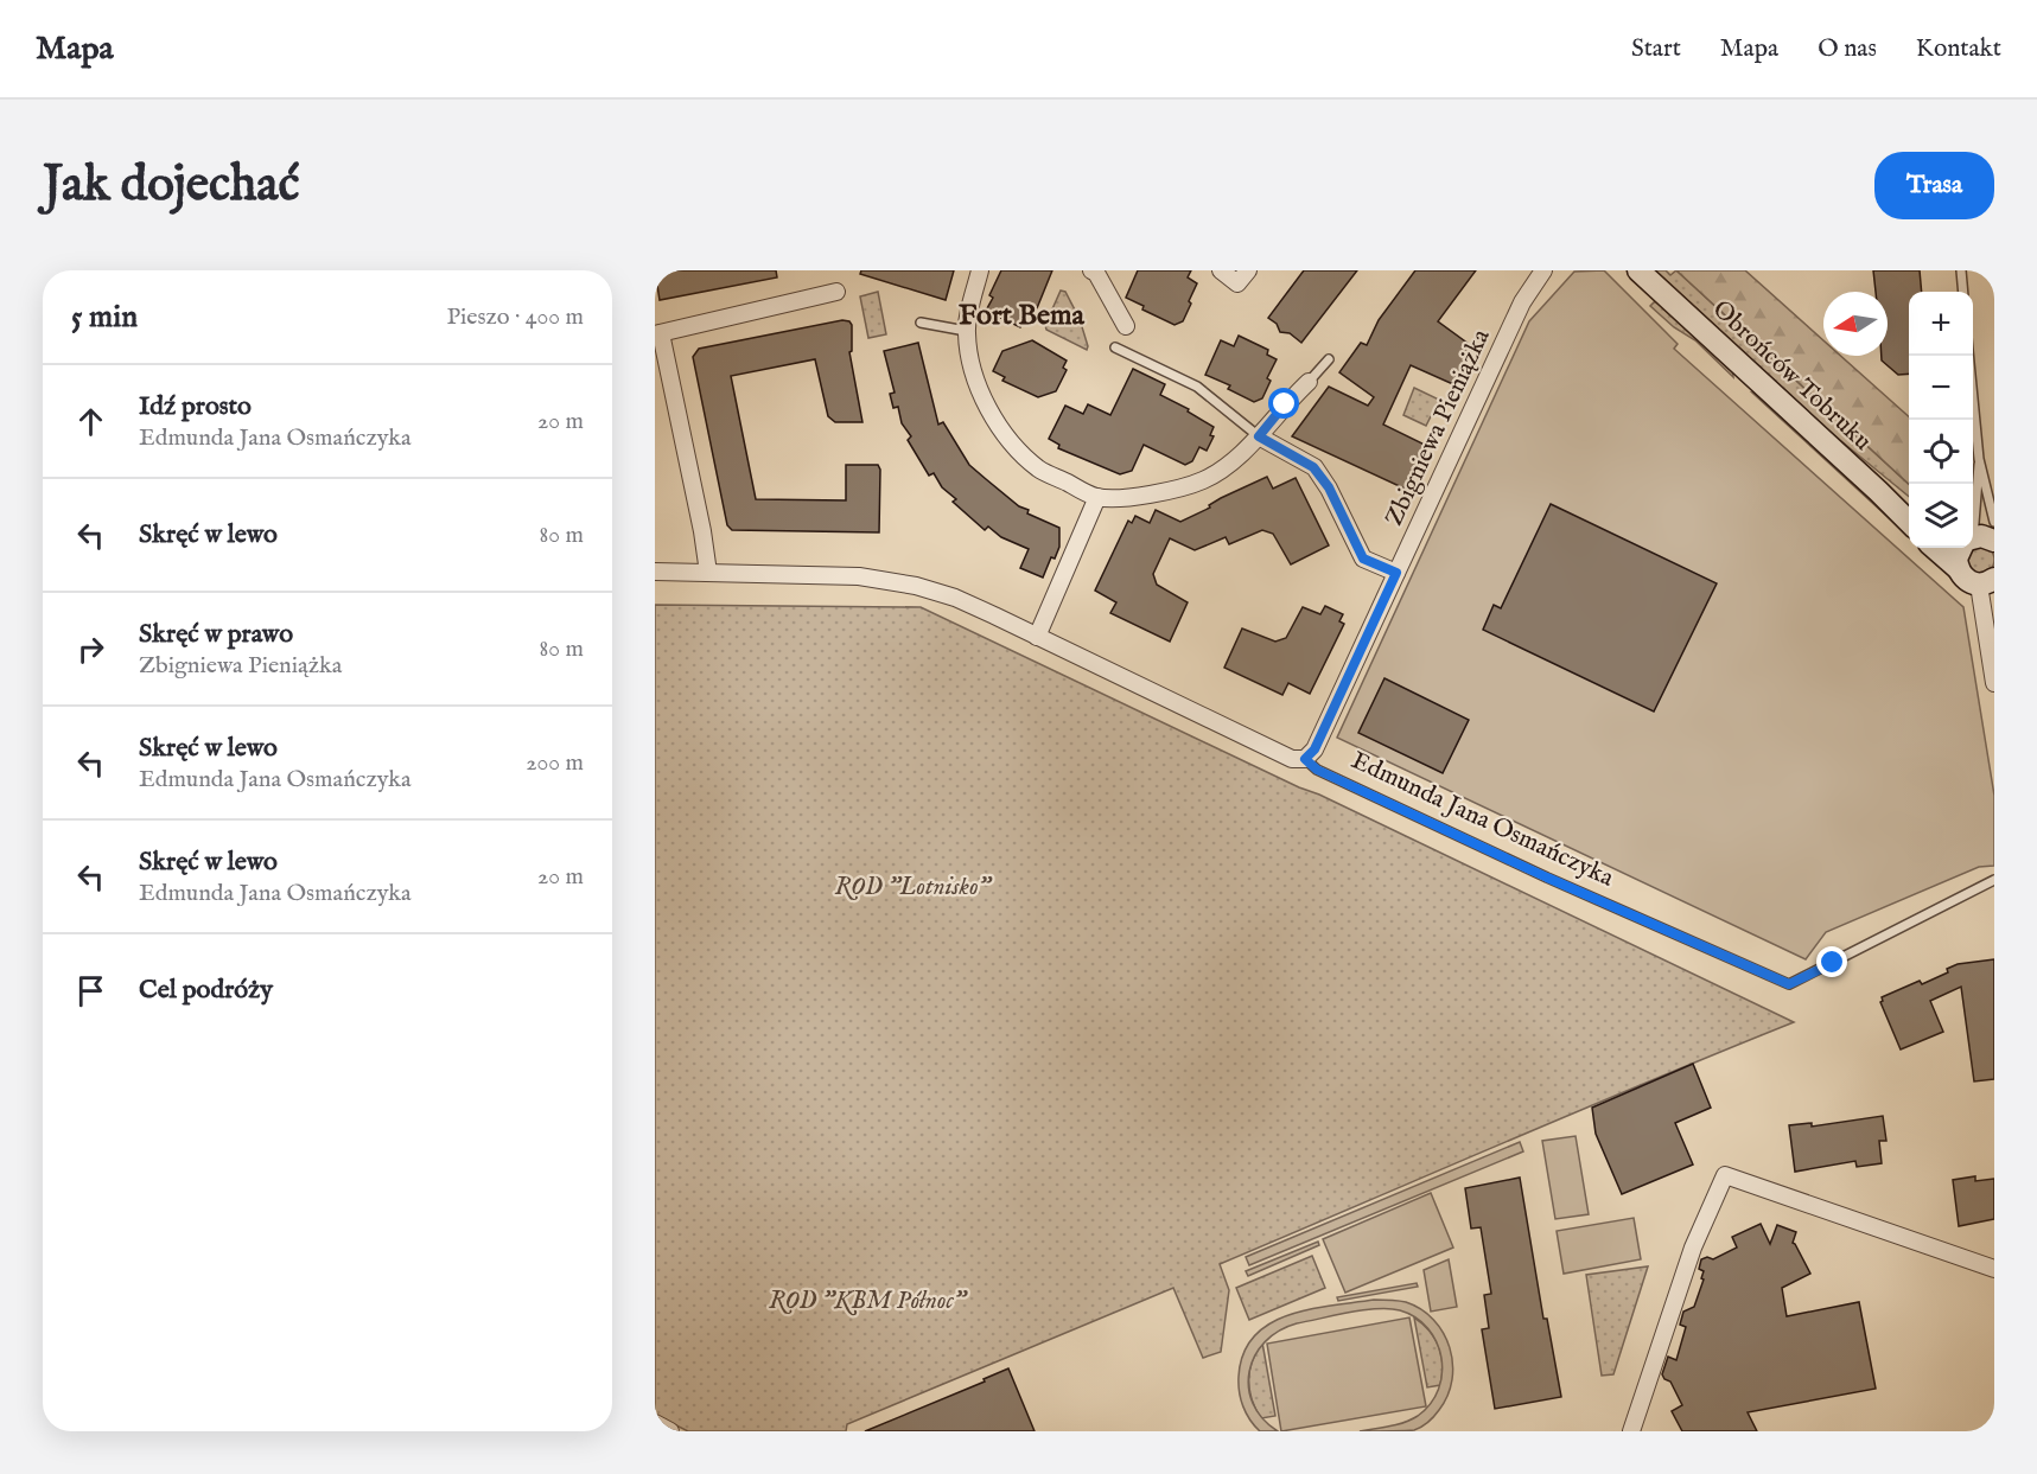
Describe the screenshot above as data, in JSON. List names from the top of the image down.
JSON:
{
  "streets": {
    "street": ["Obrońców Tobruku", "Zbigniewa Pieniążka", "Edmunda Jana Osmańczyka"]
  },
  "crossings": [
    ["Zbigniewa Pieniążka", "Edmunda Jana Osmańczyka"]
  ],
  "districts": ["Fort Bema"],
  "parks": ["ROD \"Lotnisko\"", "ROD \"KBM Północ\""],
  "north": "left",
  "page": {
    "header": "Mapa",
    "nav": [
      "Start",
      "Mapa",
      "O nas",
      "Kontakt"
    ],
    "buttons": "Trasa",
    "title": "Jak dojechać",
    "heading": ["5 min", "Pieszo · 400 m"],
    "map_buttons": ["+", "−"],
    "list": [
      ["Idź prosto", "Edmunda Jana Osmańczyka", "20 m"],
      ["Skręć w lewo", "80 m"],
      ["Skręć w prawo", "Zbigniewa Pieniążka", "80 m"],
      ["Skręć w lewo", "Edmunda Jana Osmańczyka", "200 m"],
      ["Skręć w lewo", "Edmunda Jana Osmańczyka", "20 m"],
      "Cel podróży"
    ]
  }
}
